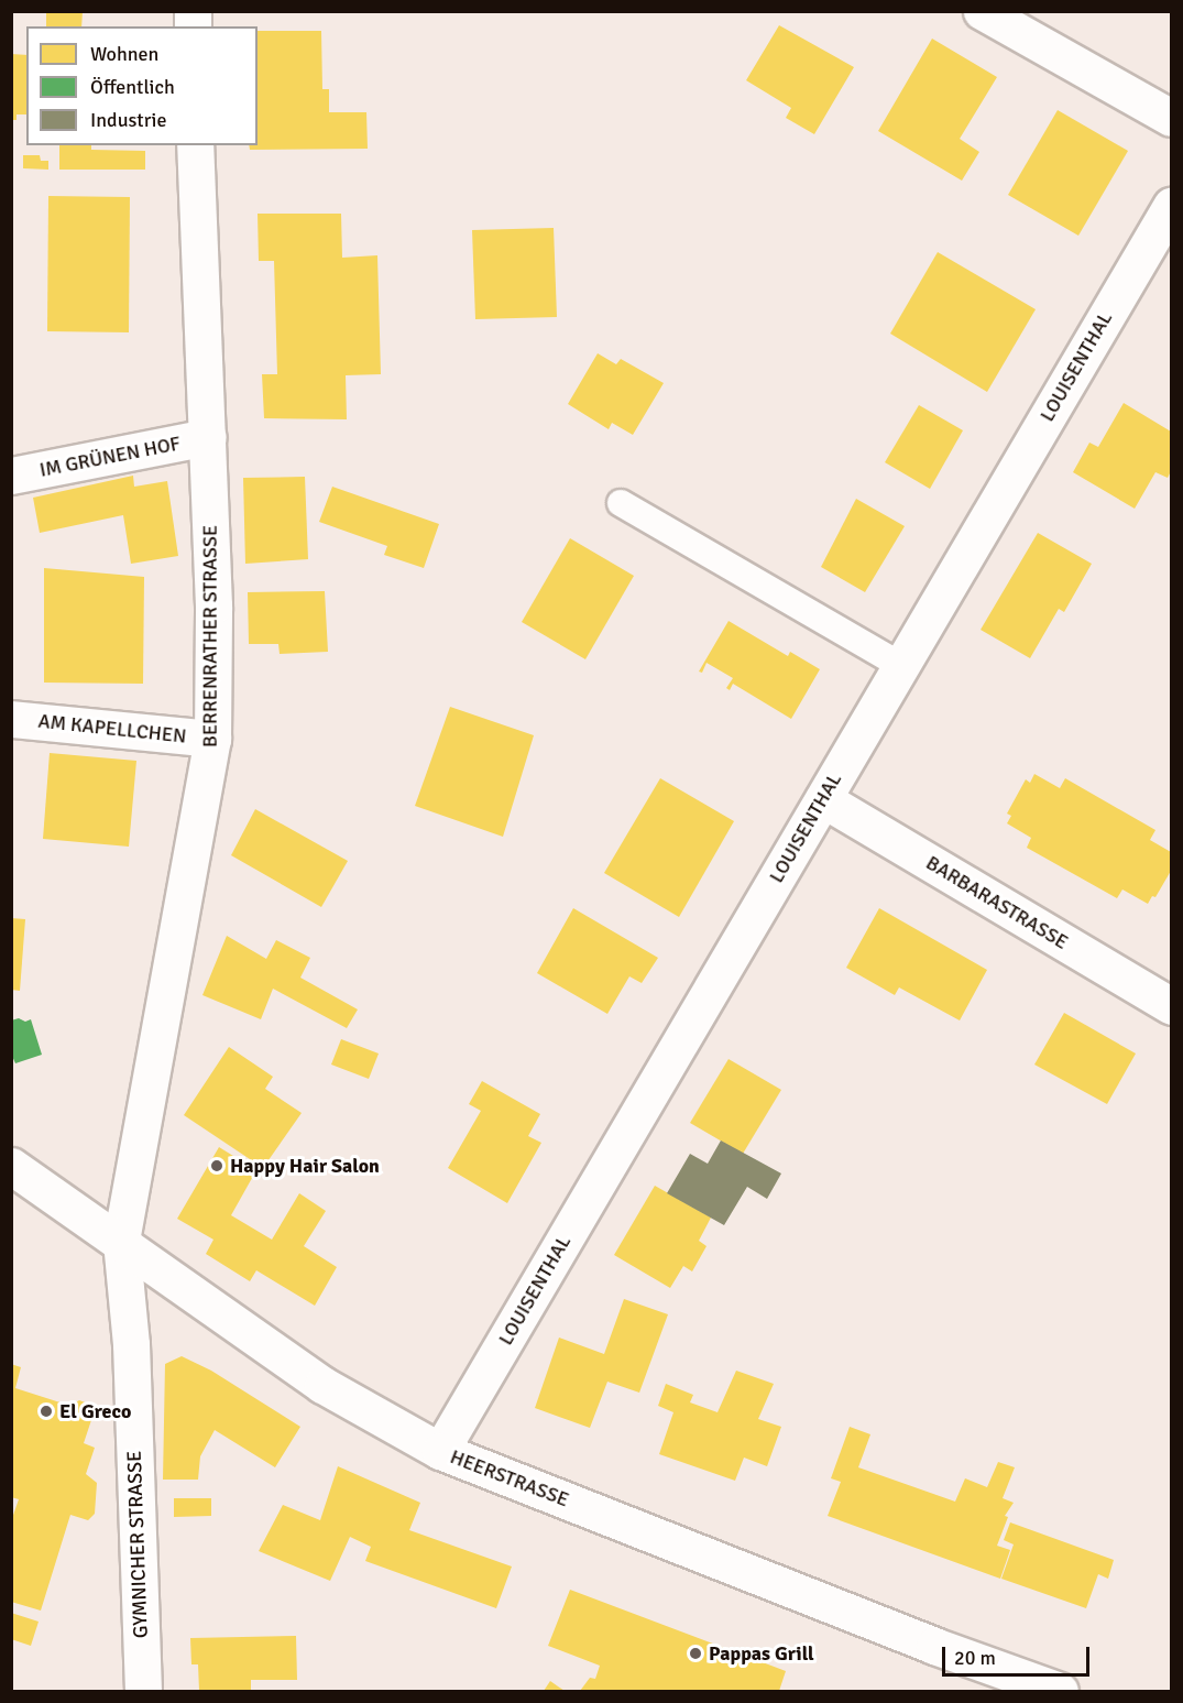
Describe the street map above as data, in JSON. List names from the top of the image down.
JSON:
{
  "streets": {
    "street": [
      "LOUISENTHAL",
      "IM GRÜNEN HOF",
      "BERRENRATHER STRASSE",
      "AM KAPELLCHEN",
      "BARBARASTRASSE",
      "HEERSTRASSE",
      "GYMNICHER STRASSE"
    ]
  },
  "crossings": [
    ["LOUISENTHAL", "BARBARASTRASSE"],
    ["LOUISENTHAL", "HEERSTRASSE"],
    ["IM GRÜNEN HOF", "BERRENRATHER STRASSE"],
    ["BERRENRATHER STRASSE", "AM KAPELLCHEN"],
    ["BERRENRATHER STRASSE", "HEERSTRASSE"],
    ["BERRENRATHER STRASSE", "GYMNICHER STRASSE"],
    ["HEERSTRASSE", "GYMNICHER STRASSE"]
  ],
  "places": ["Happy Hair Salon", "El Greco", "Pappas Grill"],
  "legend": ["Wohnen", "Öffentlich", "Industrie"],
  "scale_bar": "20 m"
}
